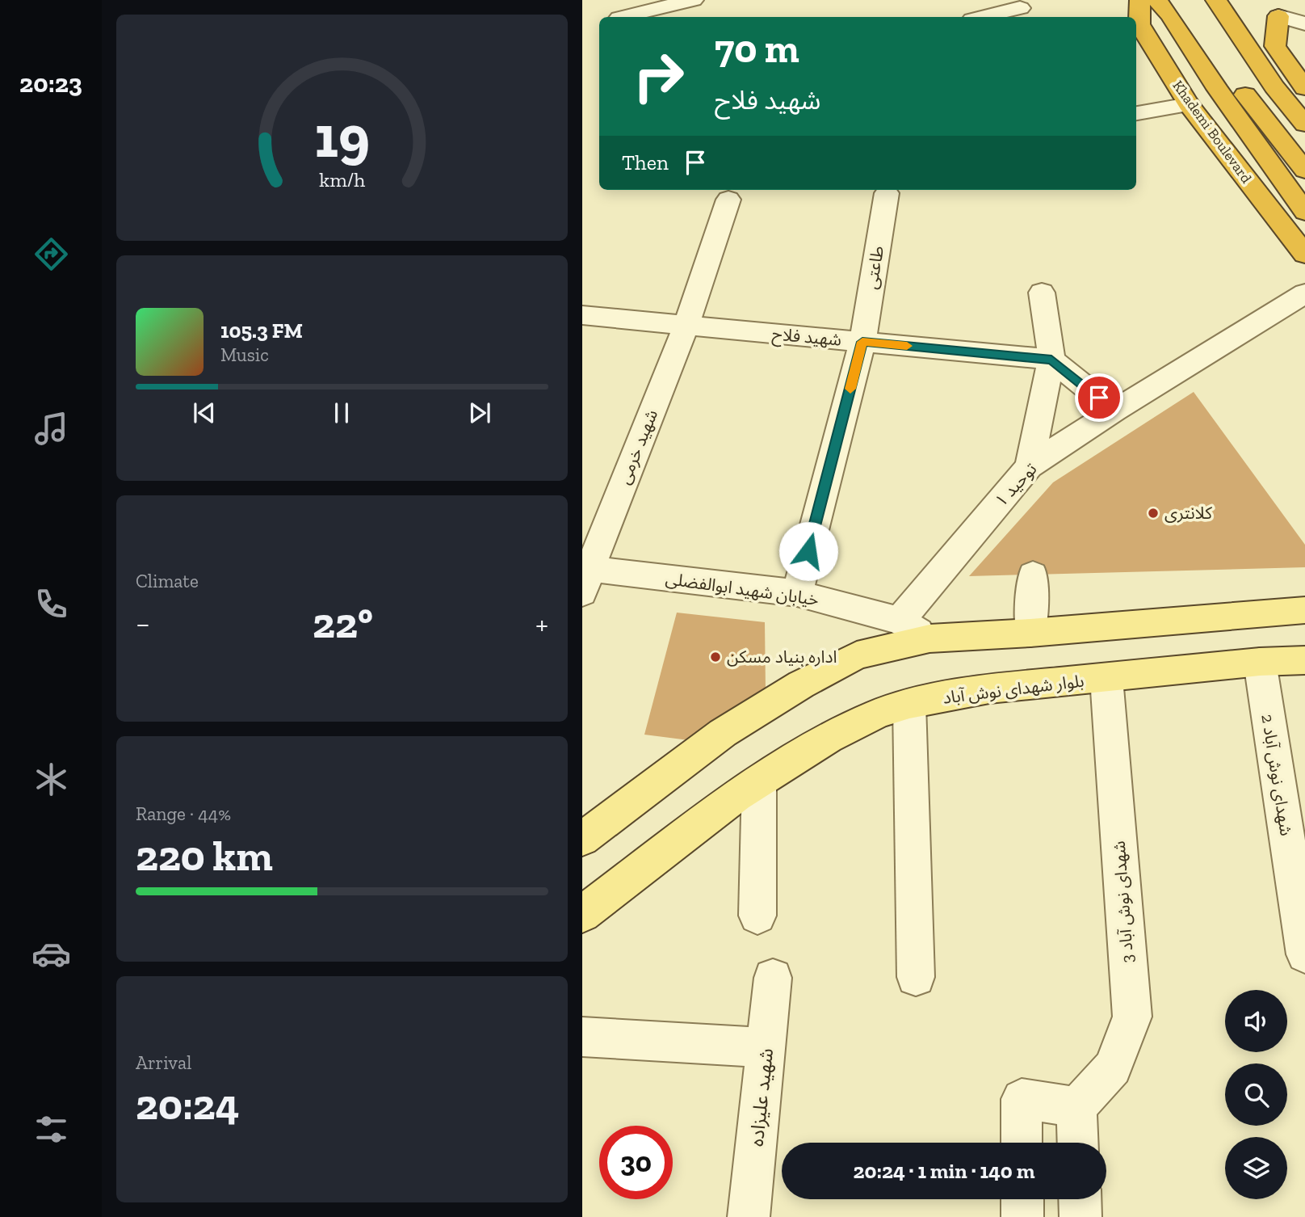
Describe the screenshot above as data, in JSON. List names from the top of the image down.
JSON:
{
  "streets": {
    "highway": ["Khademi Boulevard"],
    "main road": ["بلوار شهدای نوش آباد"],
    "street": [
      "طاعتی",
      "شهید فلاح",
      "شهید خرمی",
      "توحید ۱",
      "خیابان شهید ابوالفضلی",
      "شهدای نوش آباد 2",
      "شهدای نوش آباد 3",
      "شهید علیزاده"
    ]
  },
  "crossings": [
    ["طاعتی", "شهید فلاح"],
    ["طاعتی", "خیابان شهید ابوالفضلی"],
    ["شهید فلاح", "شهید خرمی"],
    ["شهید خرمی", "خیابان شهید ابوالفضلی"],
    ["توحید ۱", "خیابان شهید ابوالفضلی"],
    ["بلوار شهدای نوش آباد", "شهدای نوش آباد 2"],
    ["بلوار شهدای نوش آباد", "شهدای نوش آباد 3"]
  ],
  "places": ["کلانتری", "اداره بنیاد مسکن"],
  "page": {
    "tabs": "20:23",
    "turn": ["70 m", "شهید فلاح"],
    "then": "Then",
    "song": ["105.3 FM", "Music"],
    "tile": [
      "Climate",
      ["Range · 44%", "220 km"],
      ["Arrival", "20:24"]
    ],
    "heat": ["−", "22°", "+"],
    "limit": "30",
    "trip": "20:24 · 1 min · 140 m",
    "gauge": ["19", "km/h"]
  }
}
